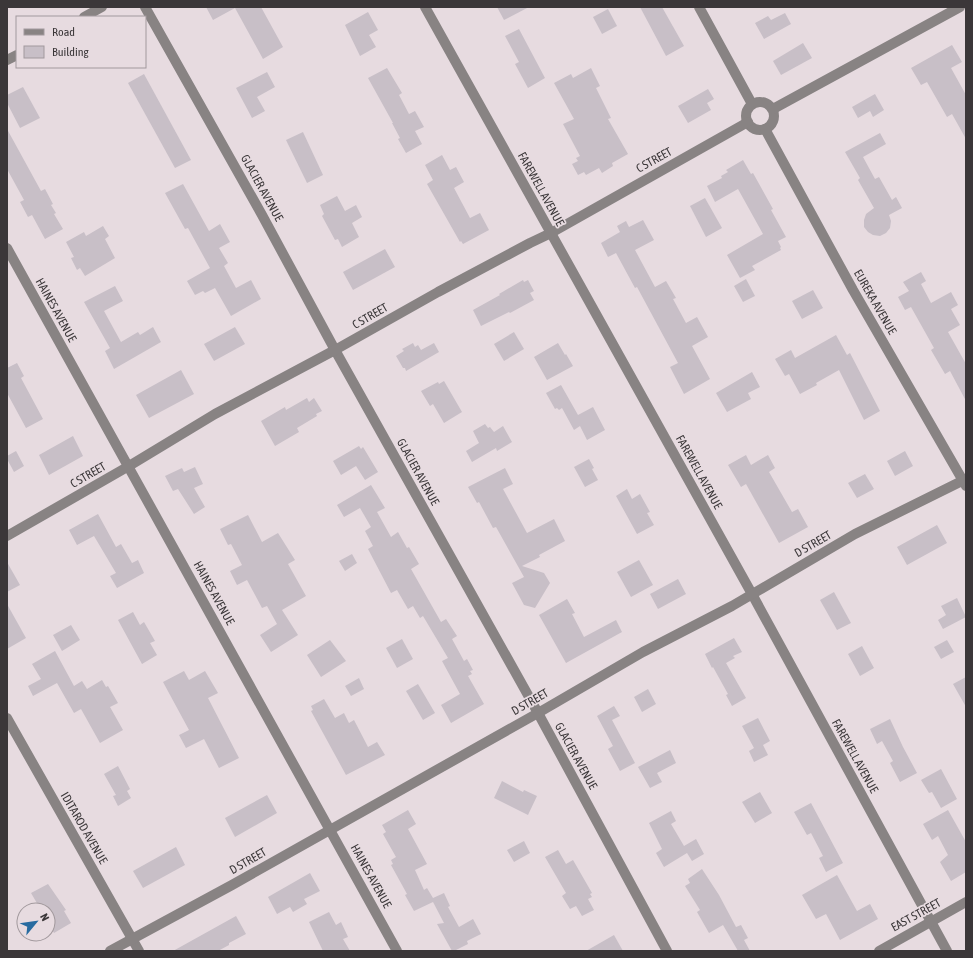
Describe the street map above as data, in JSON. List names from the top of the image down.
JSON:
{
  "streets": {
    "street": [
      "C STREET",
      "GLACIER AVENUE",
      "FAREWELL AVENUE",
      "EUREKA AVENUE",
      "HAINES AVENUE",
      "D STREET",
      "IDITAROD AVENUE",
      "EAST STREET"
    ]
  },
  "crossings": [
    ["C STREET", "GLACIER AVENUE"],
    ["C STREET", "FAREWELL AVENUE"],
    ["C STREET", "EUREKA AVENUE"],
    ["C STREET", "HAINES AVENUE"],
    ["GLACIER AVENUE", "D STREET"],
    ["FAREWELL AVENUE", "D STREET"],
    ["FAREWELL AVENUE", "EAST STREET"],
    ["EUREKA AVENUE", "D STREET"],
    ["HAINES AVENUE", "D STREET"],
    ["D STREET", "IDITAROD AVENUE"]
  ],
  "legend": ["Road", "Building"],
  "north": "top right"
}
